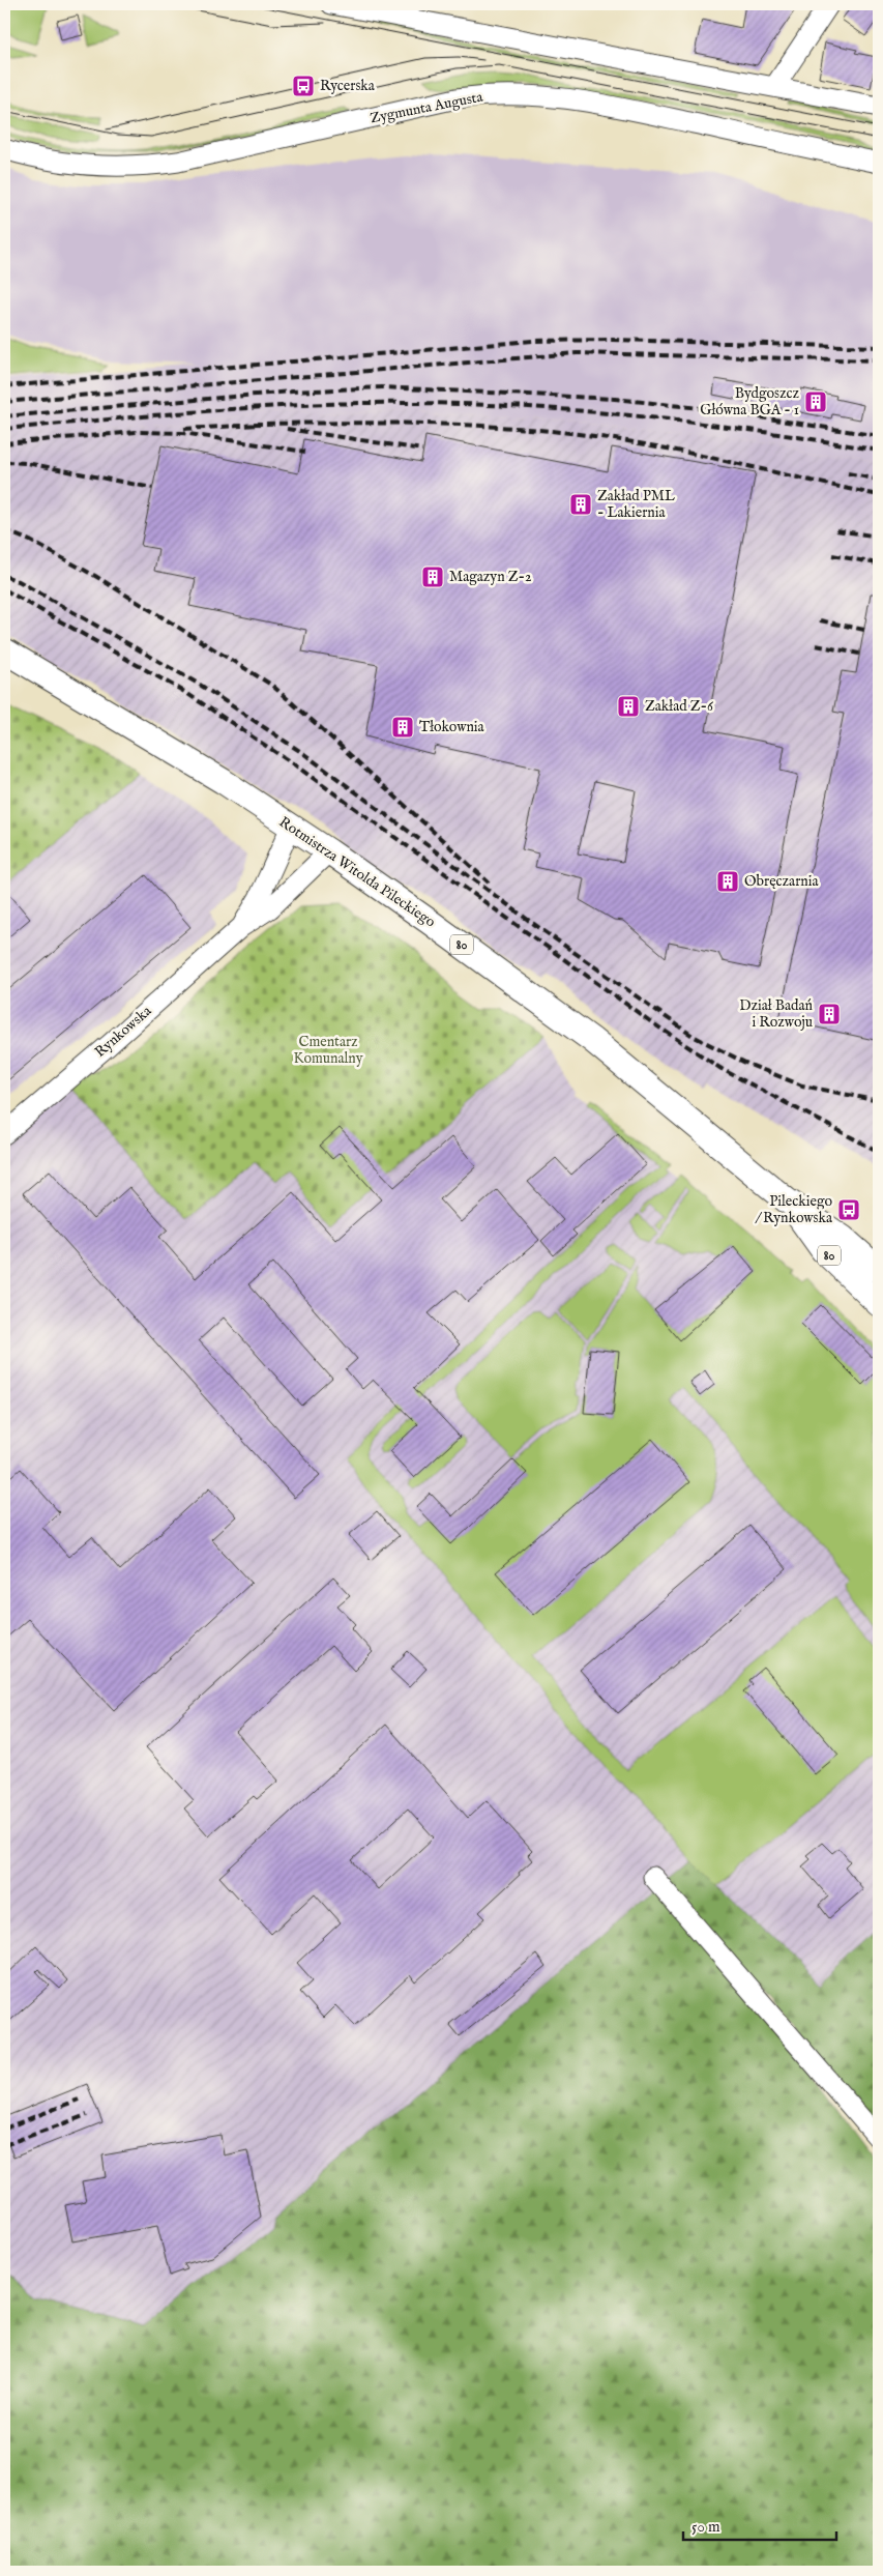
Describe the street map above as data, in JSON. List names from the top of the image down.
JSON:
{
  "streets": {
    "main road": ["Rotmistrza Witolda Pileckiego", "80"],
    "street": ["Zygmunta Augusta", "Rynkowska"]
  },
  "crossings": [
    ["Rotmistrza Witolda Pileckiego", "Rynkowska"]
  ],
  "parks": ["Cmentarz Komunalny"],
  "places": {
    "bus stop": ["Rycerska", "Pileckiego / Rynkowska"],
    "building": [
      "Bydgoszcz Główna BGA - 1",
      "Zakład PML - Lakiernia",
      "Magazyn Z-2",
      "Zakład Z-6",
      "Tłokownia",
      "Obręczarnia",
      "Dział Badań i Rozwoju"
    ]
  },
  "scale_bar": "50 m"
}
